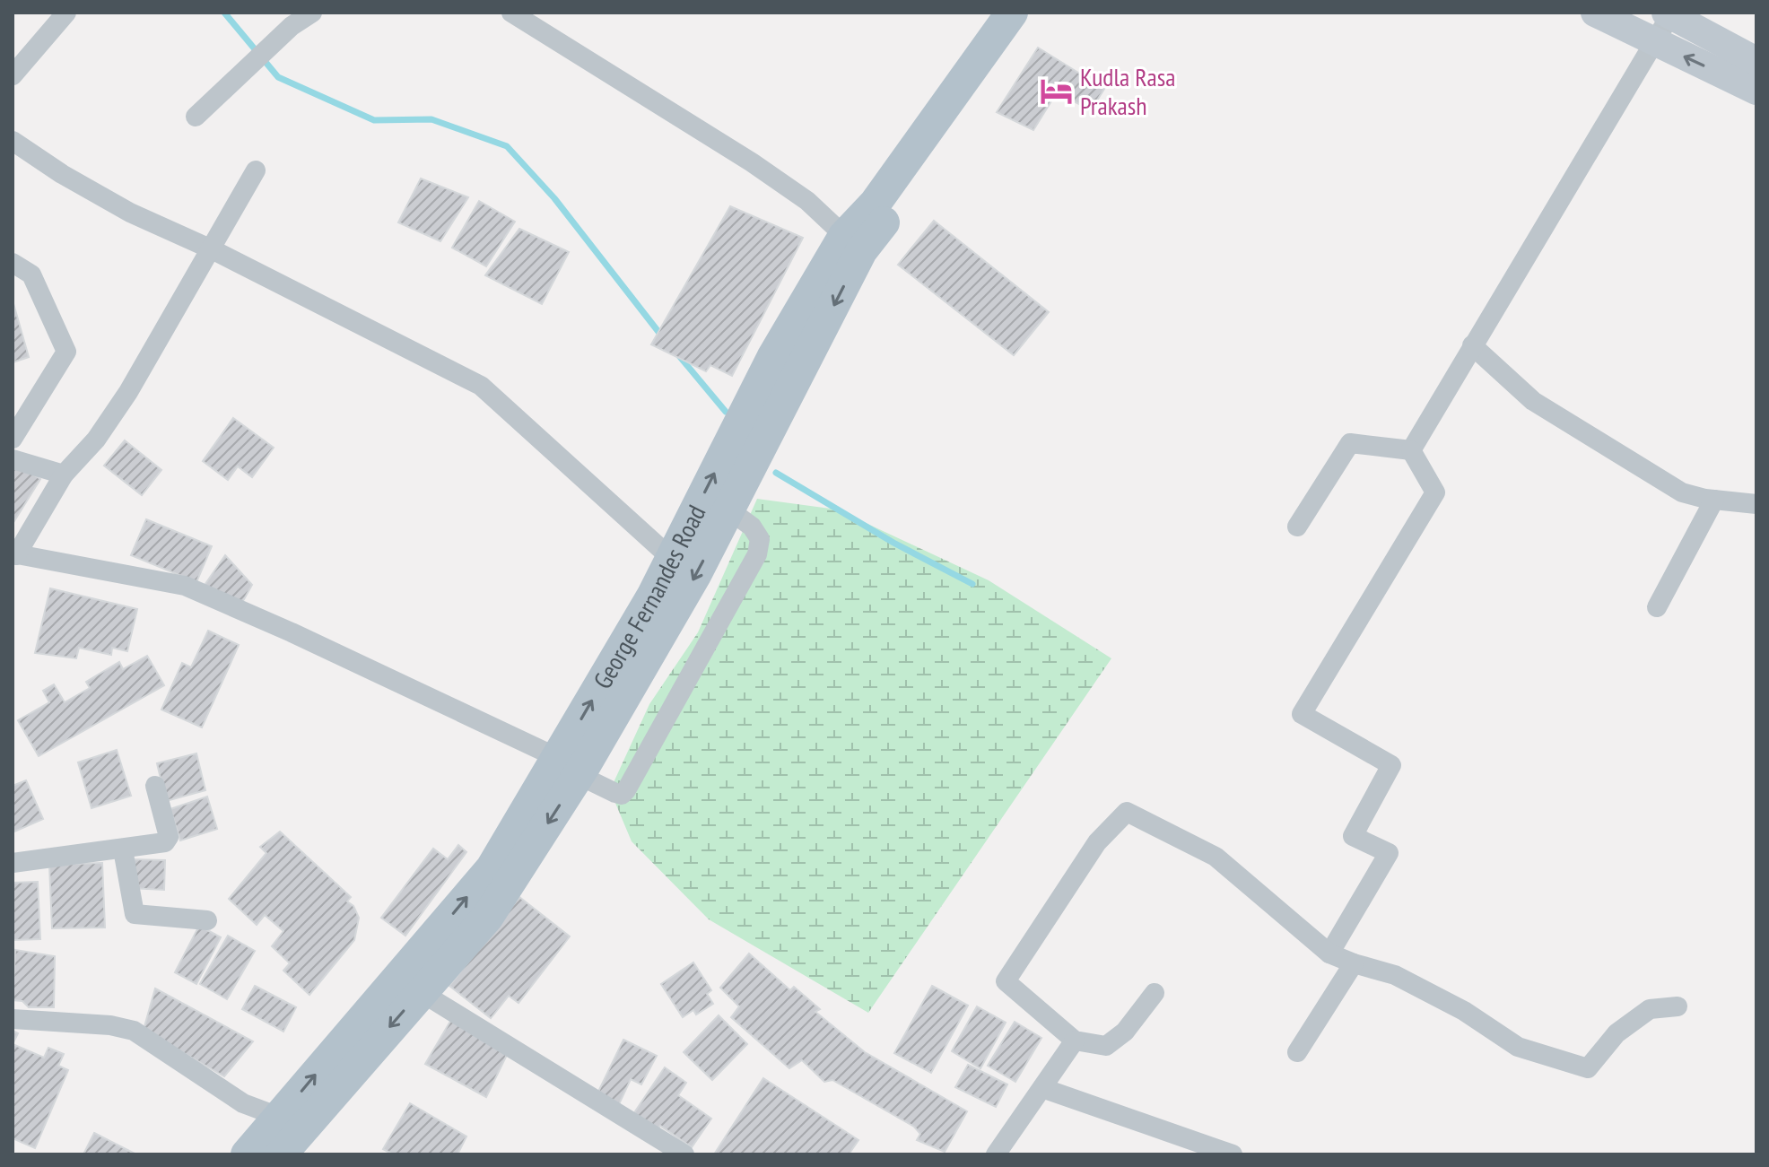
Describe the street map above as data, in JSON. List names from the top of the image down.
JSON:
{
  "streets": {
    "main road": ["George Fernandes Road"]
  },
  "places": {
    "hotel": ["Kudla Rasa Prakash"]
  }
}
